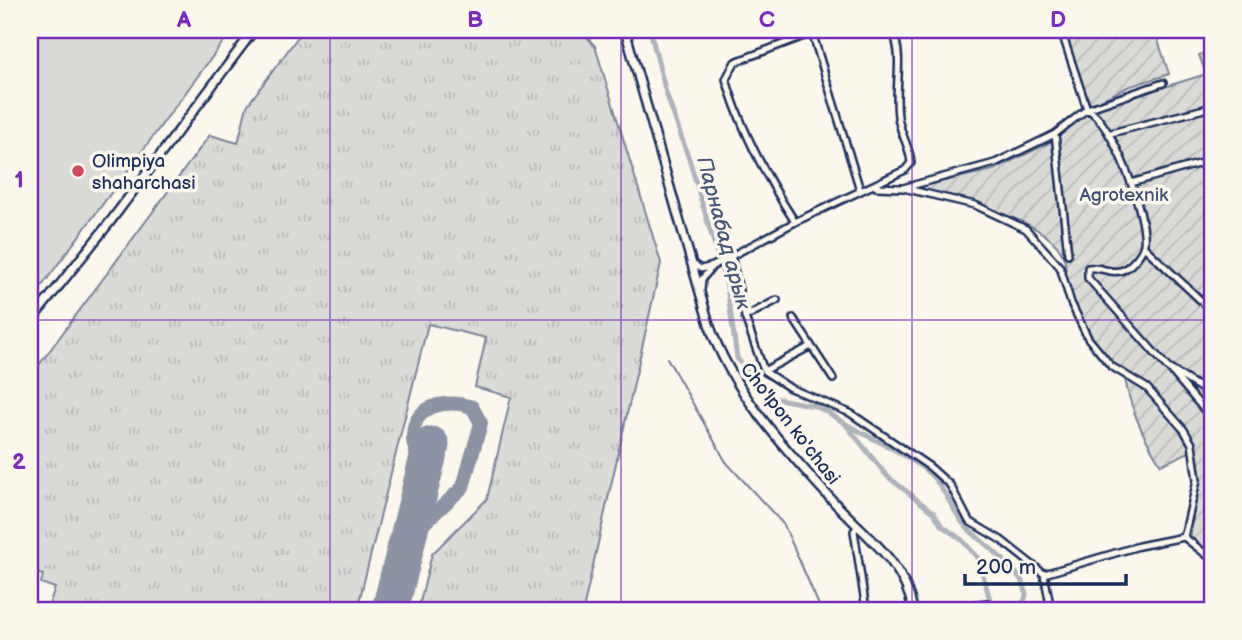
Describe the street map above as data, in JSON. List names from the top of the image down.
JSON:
{
  "streets": {
    "main road": ["Cho'lpon ko'chasi"]
  },
  "water": ["Парнабад арык"],
  "parks": ["Agrotexnik"],
  "places": ["Olimpiya shaharchasi"],
  "scale_bar": "200 m",
  "grid": {
    "columns": [
      "A",
      "B",
      "C",
      "D"
    ],
    "rows": ["1", "2"]
  }
}
